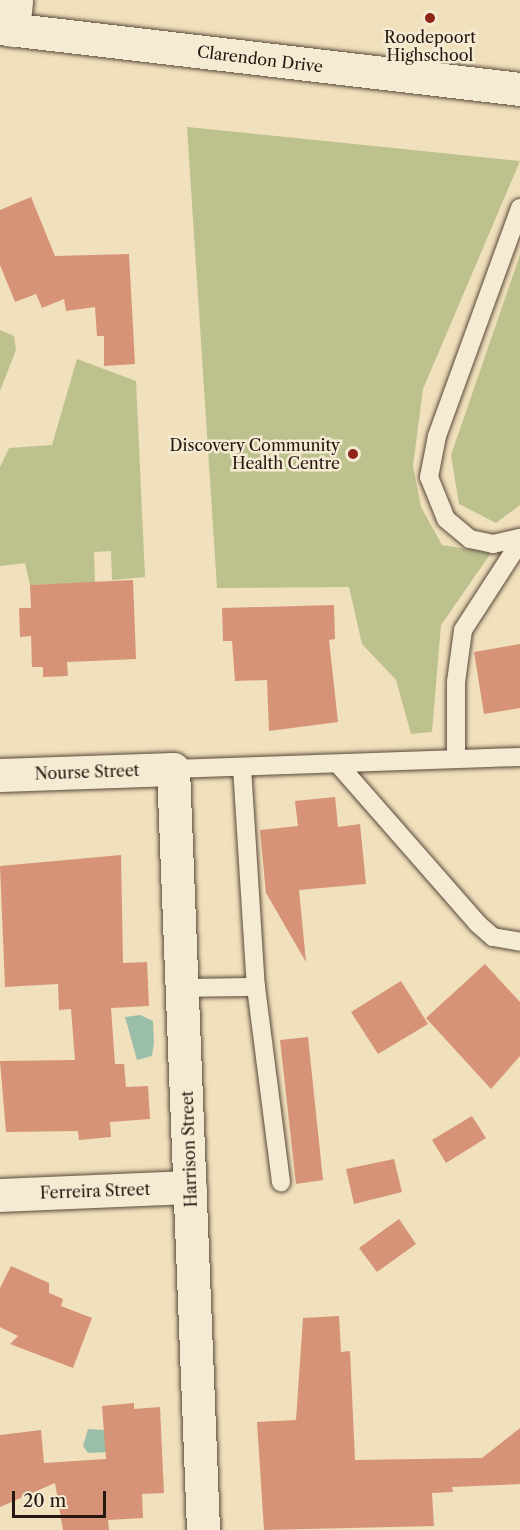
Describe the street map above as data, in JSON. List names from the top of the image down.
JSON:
{
  "streets": {
    "street": [
      "Clarendon Drive",
      "Nourse Street",
      "Harrison Street",
      "Ferreira Street"
    ]
  },
  "crossings": [
    ["Nourse Street", "Harrison Street"],
    ["Harrison Street", "Ferreira Street"]
  ],
  "places": ["Roodepoort Highschool", "Discovery Community Health Centre"],
  "scale_bar": "20 m"
}
